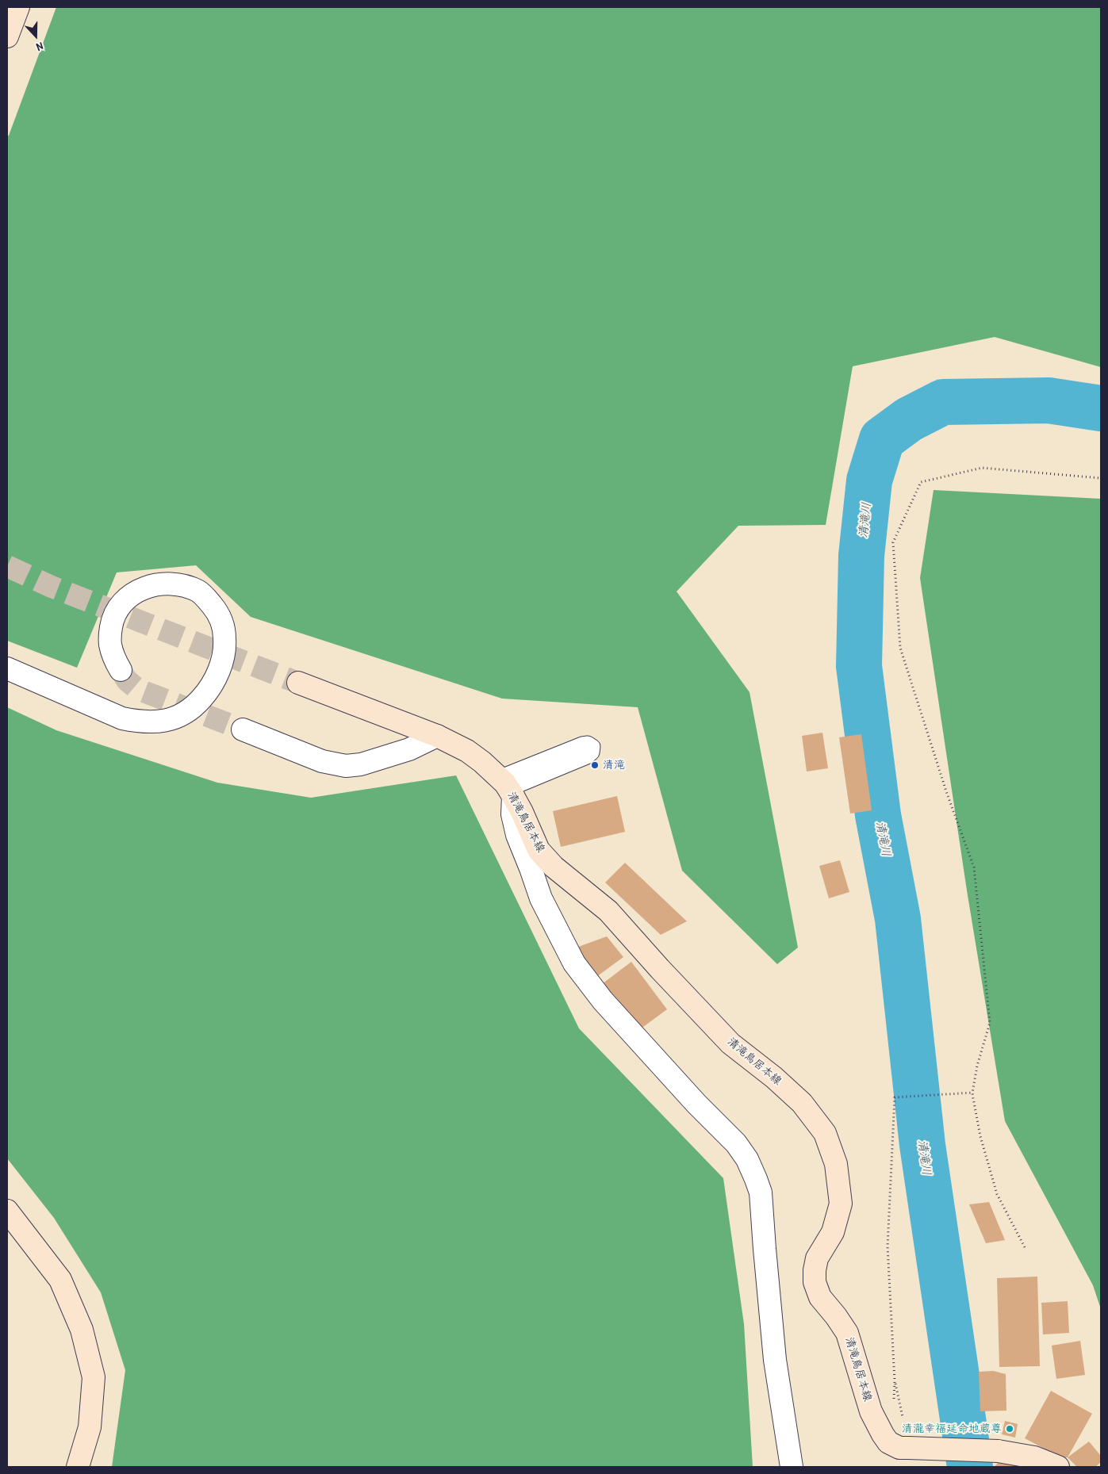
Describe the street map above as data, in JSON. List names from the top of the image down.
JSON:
{
  "streets": {
    "main road": ["清滝鳥居本線"]
  },
  "water": ["清滝川"],
  "places": ["清滝", "清瀧幸福延命地蔵尊"],
  "north": "bottom"
}
